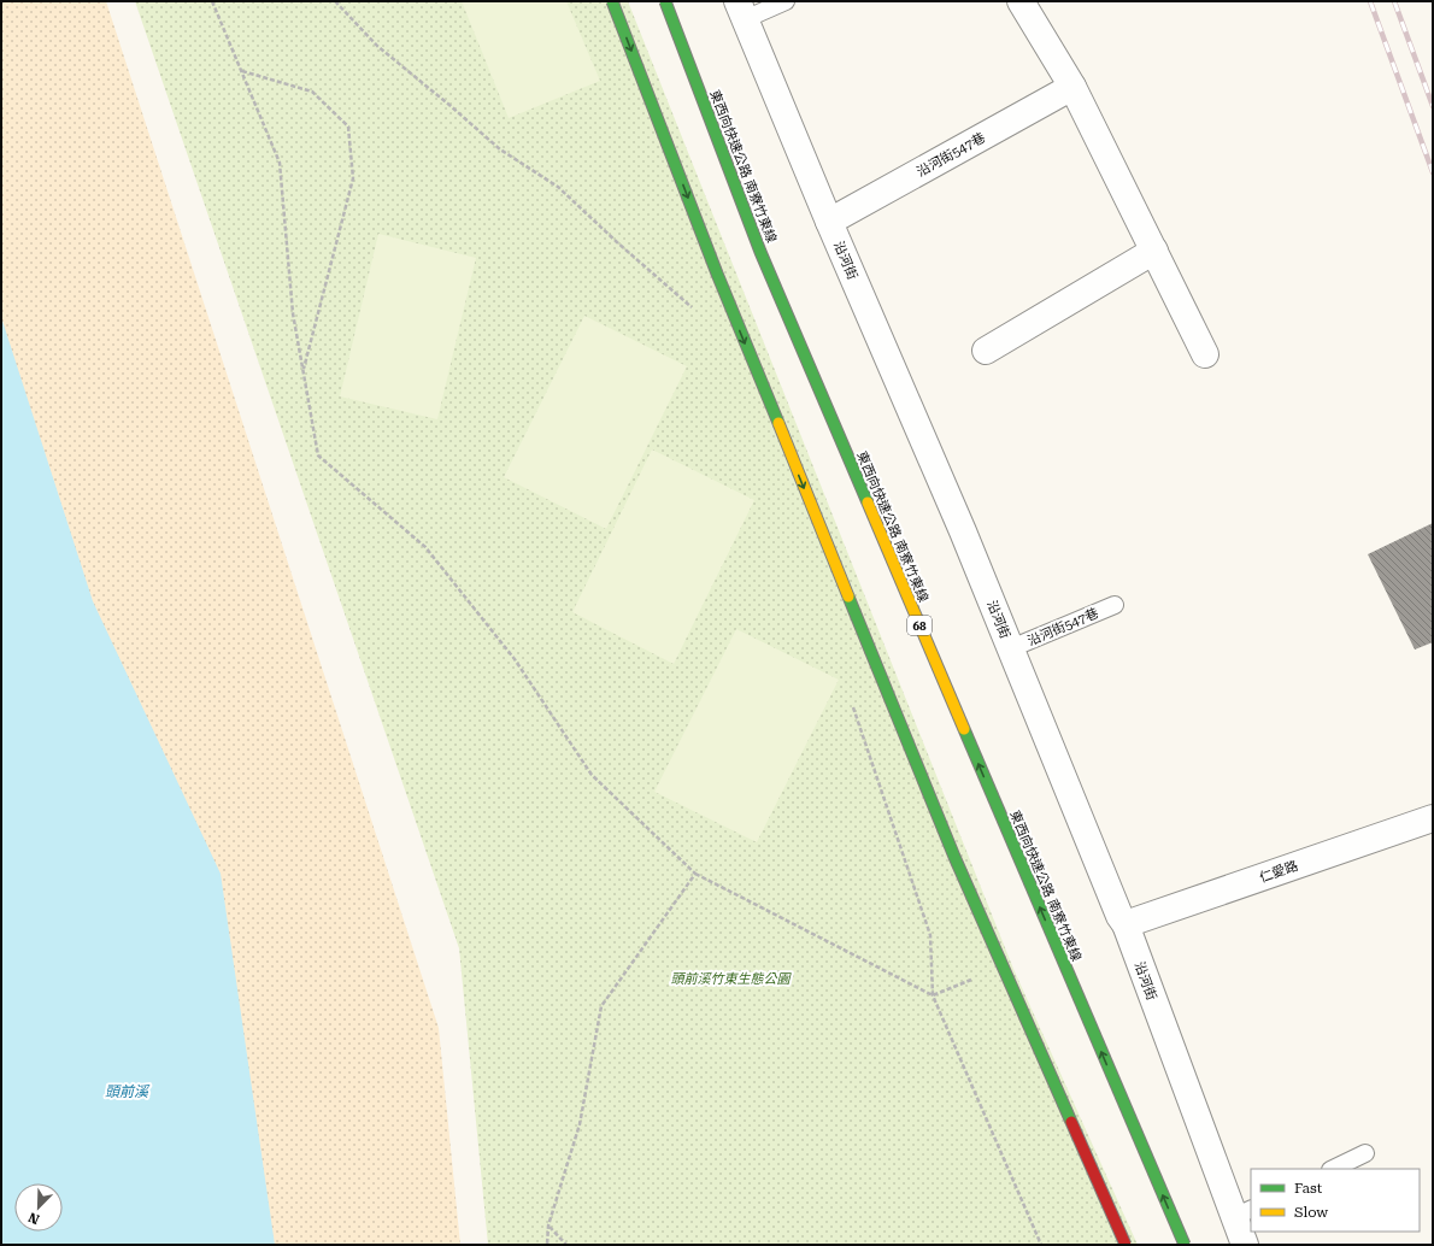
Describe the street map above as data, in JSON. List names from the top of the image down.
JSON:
{
  "streets": {
    "highway": ["東西向快速公路 南寮竹東線", "68"],
    "street": ["沿河街547巷", "沿河街", "仁愛路"]
  },
  "crossings": [
    ["沿河街547巷", "沿河街"],
    ["沿河街", "仁愛路"]
  ],
  "water": ["頭前溪"],
  "parks": ["頭前溪竹東生態公園"],
  "legend": ["Fast", "Slow"],
  "north": "bottom left"
}
